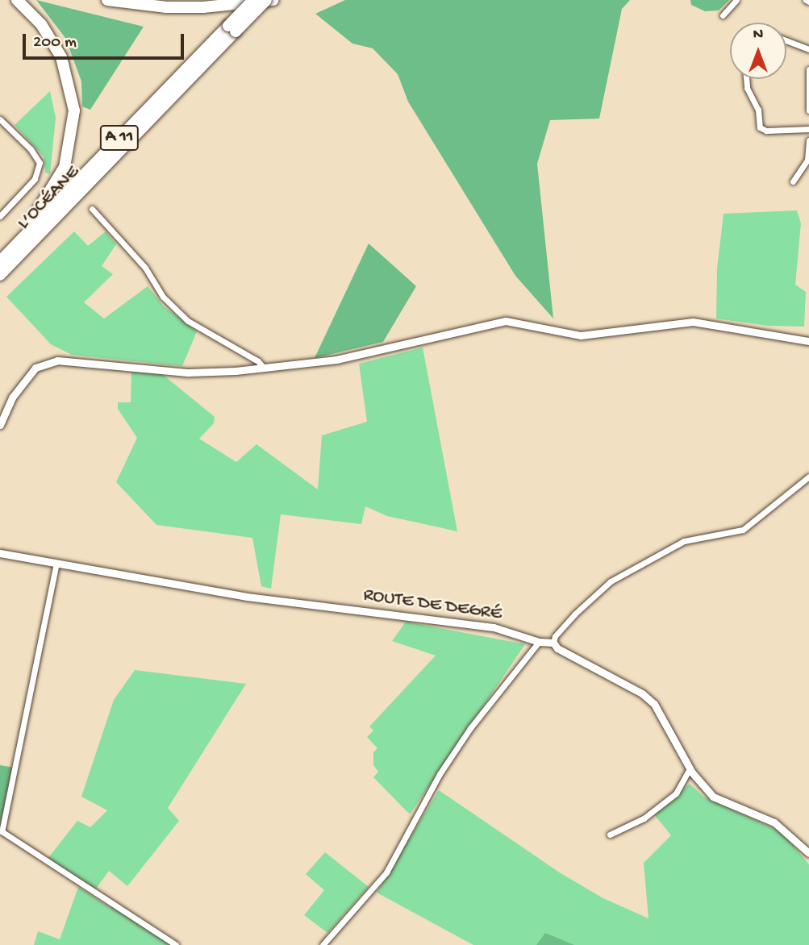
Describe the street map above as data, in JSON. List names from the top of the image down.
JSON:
{
  "streets": {
    "highway": ["A 11", "L’OCÉANE"],
    "street": ["ROUTE DE DEGRÉ"]
  },
  "scale_bar": "200 m",
  "north": "top"
}
